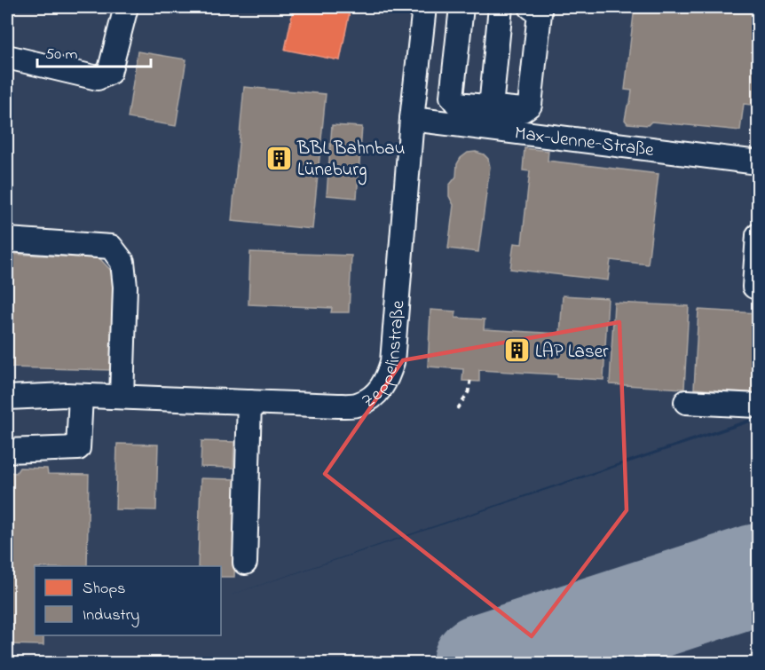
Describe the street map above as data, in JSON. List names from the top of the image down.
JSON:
{
  "streets": {
    "street": ["Max-Jenne-Straße", "Zeppelinstraße"]
  },
  "crossings": [
    ["Max-Jenne-Straße", "Zeppelinstraße"]
  ],
  "places": {
    "building": ["BBL Bahnbau Lüneburg", "LAP Laser"]
  },
  "legend": ["Shops", "Industry"],
  "scale_bar": "50 m"
}
